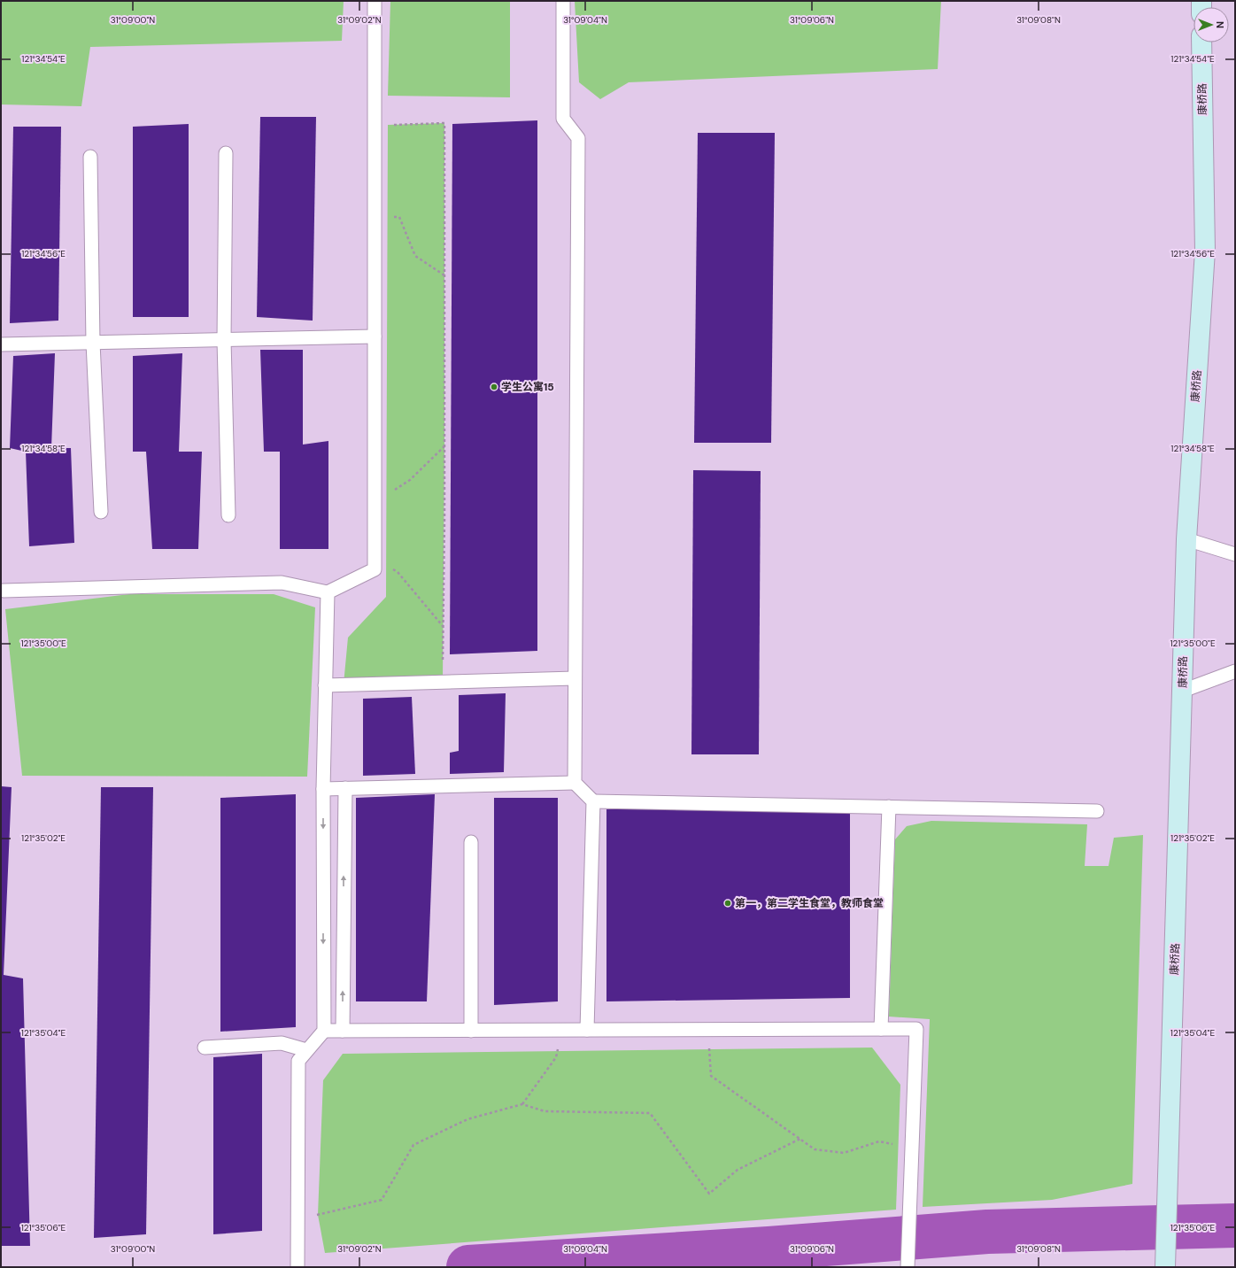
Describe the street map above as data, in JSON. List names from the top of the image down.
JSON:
{
  "streets": {
    "main road": ["康桥路"]
  },
  "places": ["学生公寓15", "第一，第二学生食堂，教师食堂"],
  "north": "right",
  "coordinates": [
    "31°09'00\"N",
    "31°09'02\"N",
    "31°09'04\"N",
    "31°09'06\"N",
    "31°09'08\"N",
    "121°34'54\"E",
    "121°34'56\"E",
    "121°34'58\"E",
    "121°35'00\"E",
    "121°35'02\"E",
    "121°35'04\"E",
    "121°35'06\"E"
  ]
}
